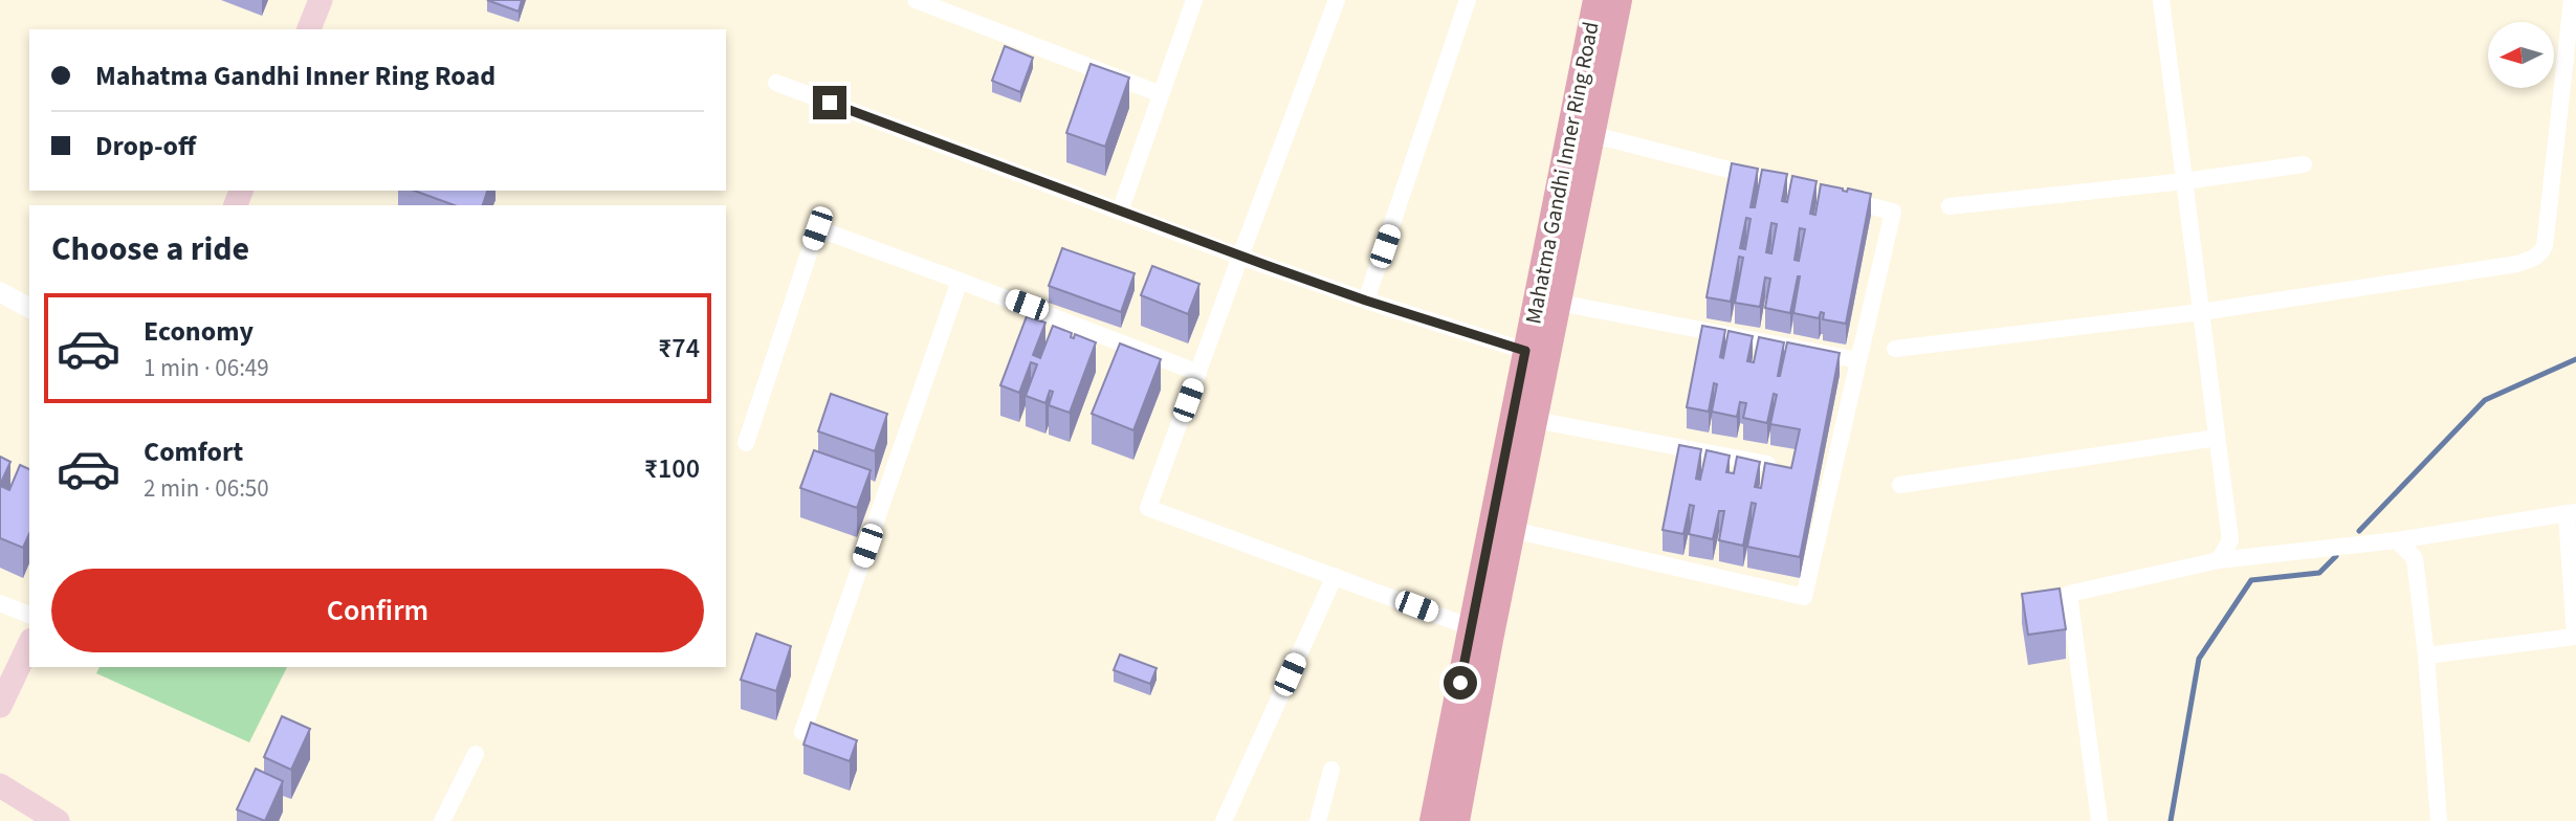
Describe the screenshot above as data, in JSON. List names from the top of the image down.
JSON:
{
  "streets": {
    "main road": ["Mahatma Gandhi Inner Ring Road"]
  },
  "north": "left",
  "page": {
    "banner": ["Mahatma Gandhi Inner Ring Road", "Drop-off"],
    "heading": "Choose a ride",
    "list": [
      {
        "name": "Economy",
        "note": "1 min · 06:49",
        "value": "₹74"
      },
      {
        "name": "Comfort",
        "note": "2 min · 06:50",
        "value": "₹100"
      }
    ],
    "buttons": "Confirm"
  }
}
